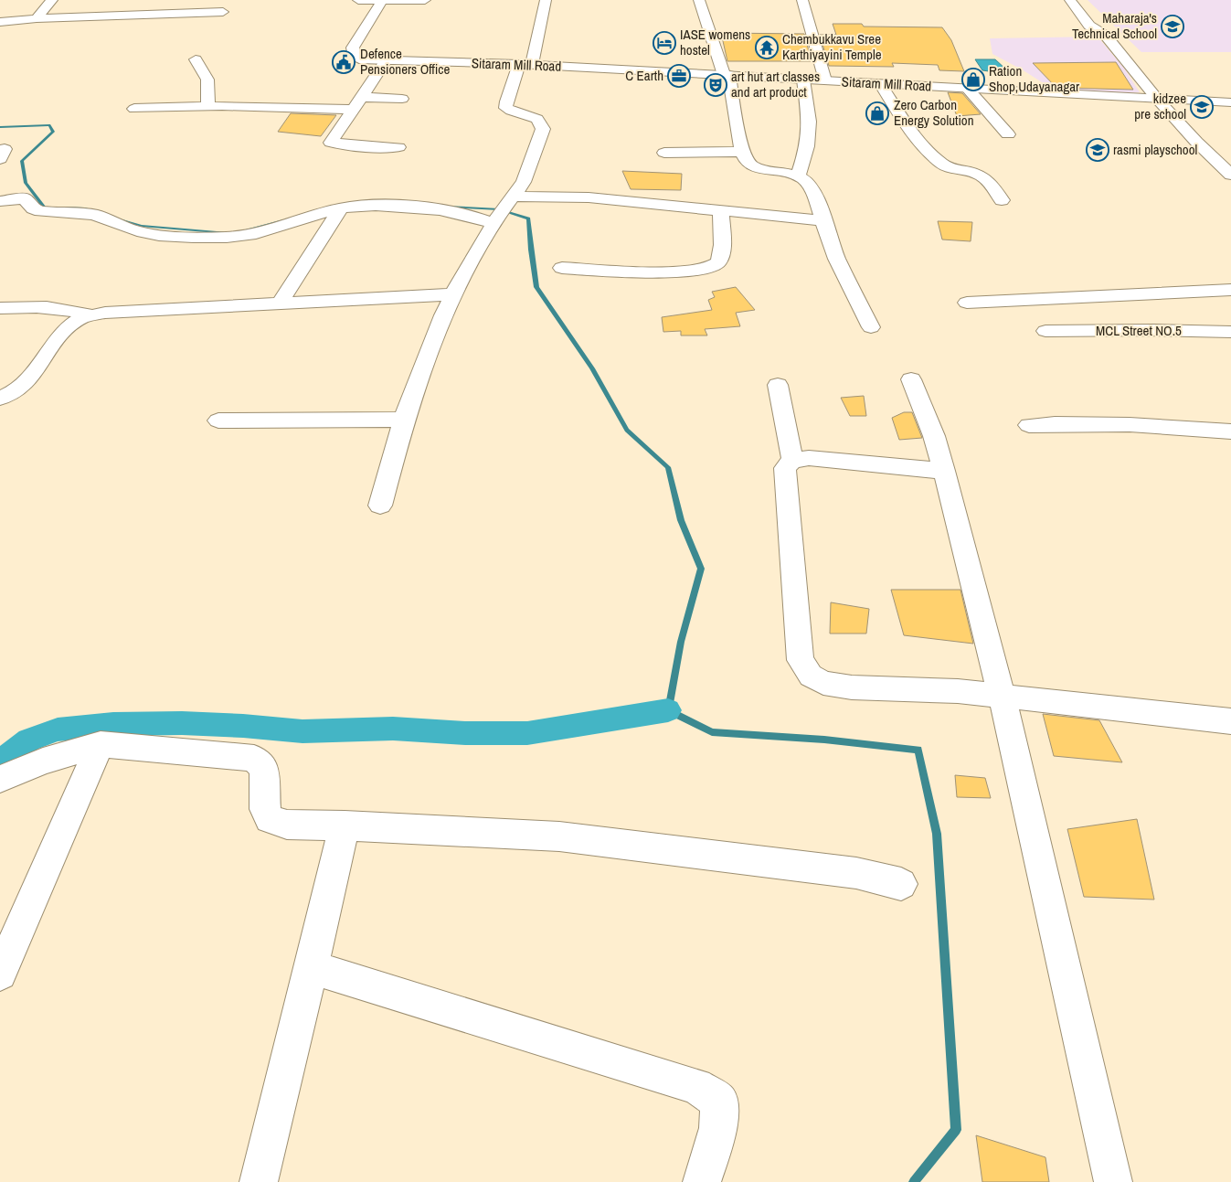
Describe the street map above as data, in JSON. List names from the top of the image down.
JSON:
{
  "streets": {
    "street": ["Sitaram Mill Road", "MCL Street NO.5"]
  },
  "places": {
    "school or university": ["Maharaja's Technical School", "kidzee pre school", "rasmi playschool"],
    "hotel": ["IASE womens hostel"],
    "temple": ["Chembukkavu Sree Karthiyayini Temple"],
    "public building": ["Defence Pensioners Office"],
    "office": ["C Earth"],
    "shop": ["Ration Shop,Udayanagar", "Zero Carbon Energy Solution"],
    "theatre": ["art hut art classes and art product"]
  }
}
